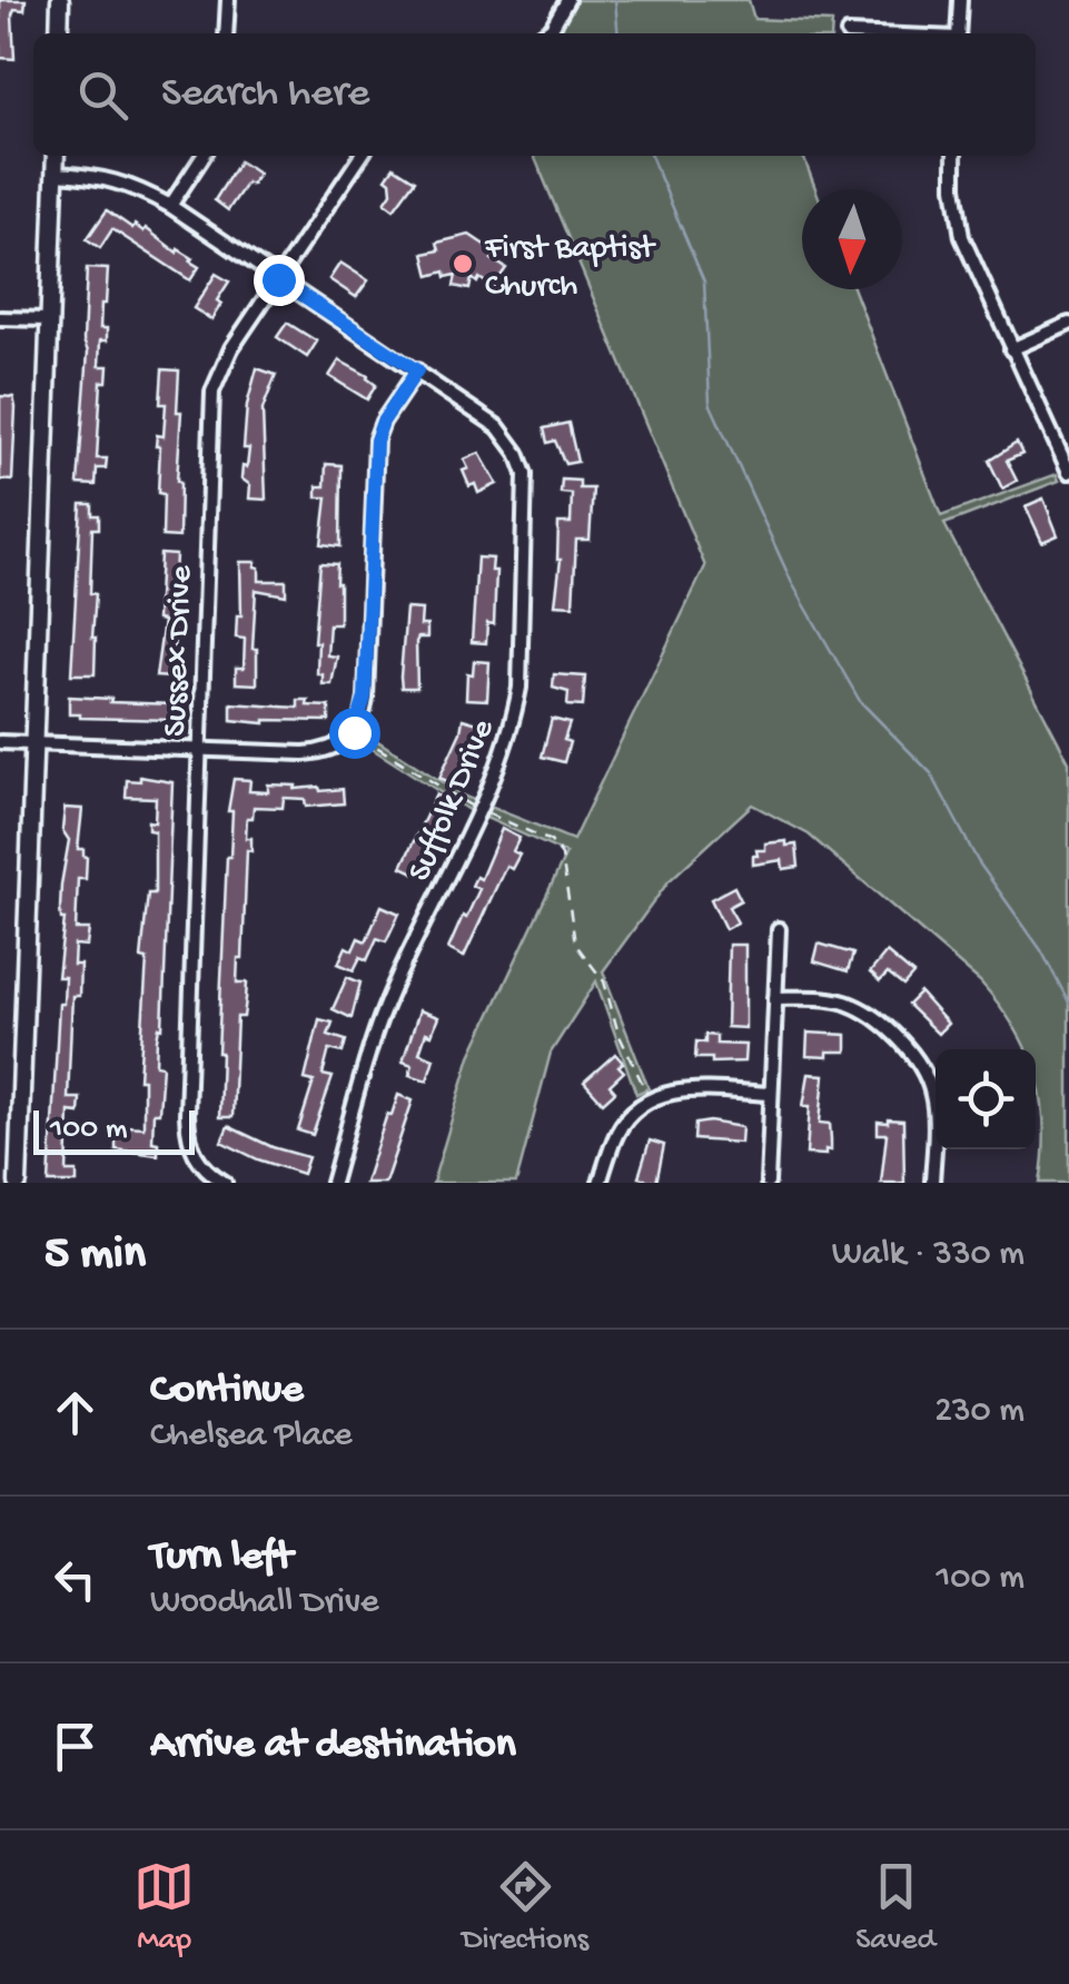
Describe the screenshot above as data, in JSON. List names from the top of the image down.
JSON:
{
  "streets": {
    "street": ["Sussex Drive", "Suffolk Drive"]
  },
  "places": ["First Baptist Church"],
  "scale_bar": "100 m",
  "north": "bottom",
  "page": {
    "search": "Search here",
    "scale": "100 m",
    "heading": ["5 min", "Walk · 330 m"],
    "list": [
      ["Continue", "Chelsea Place", "230 m"],
      ["Turn left", "Woodhall Drive", "100 m"],
      "Arrive at destination"
    ],
    "nav": ["Map", "Directions", "Saved"]
  }
}
